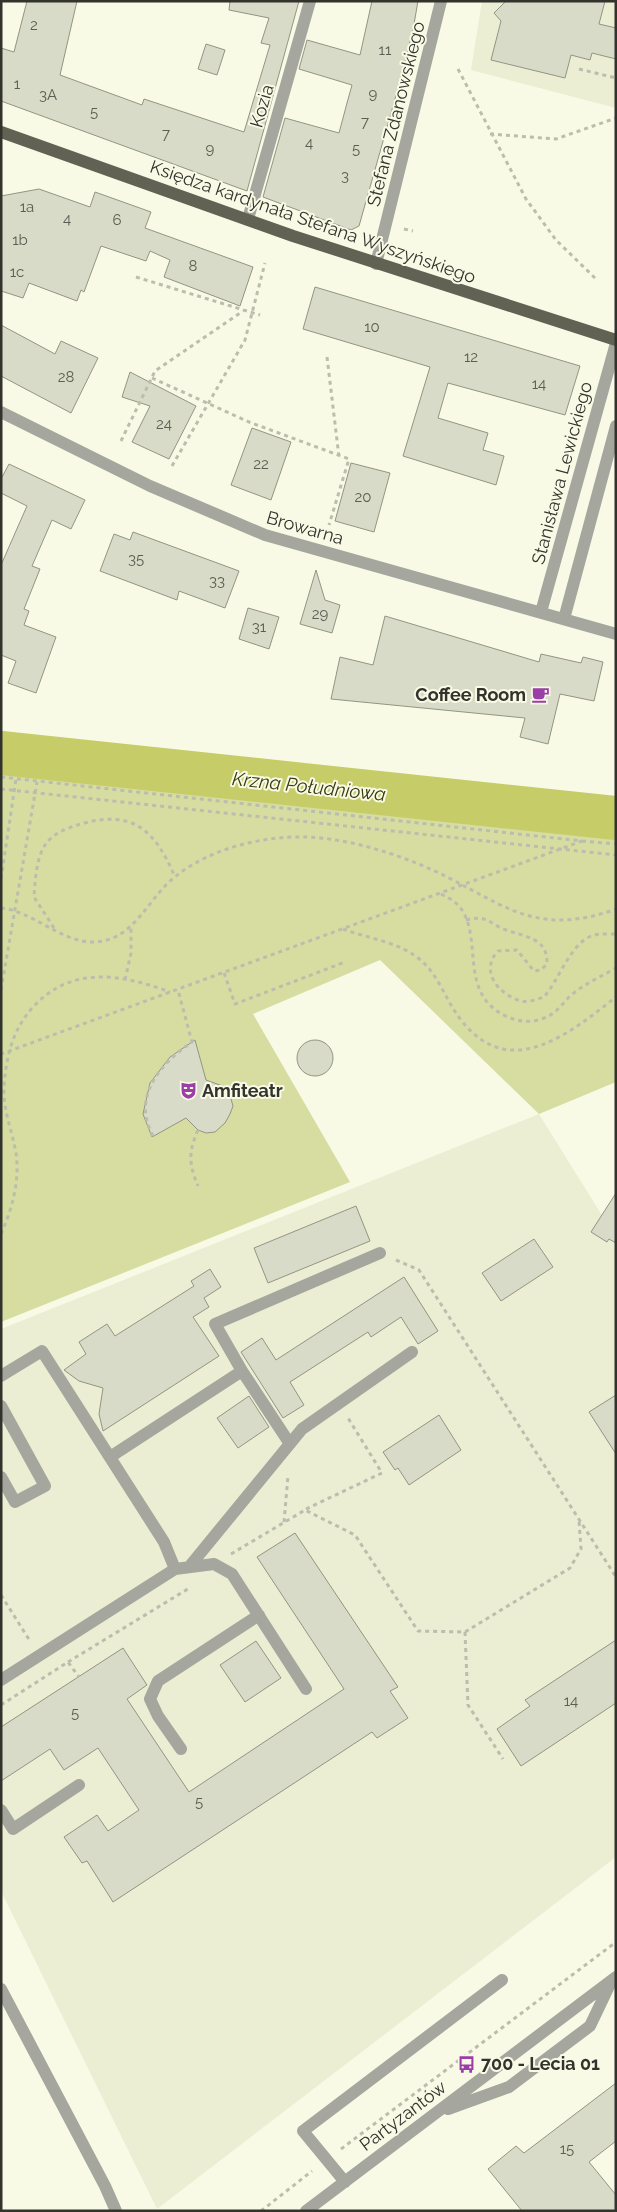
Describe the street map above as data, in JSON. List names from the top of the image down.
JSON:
{
  "streets": {
    "main road": ["Księdza kardynała Stefana Wyszyńskiego"],
    "street": [
      "Kozia",
      "Stefana Zdanowskiego",
      "Stanisława Lewickiego",
      "Browarna",
      "Partyzantów"
    ]
  },
  "crossings": [
    ["Kozia", "Księdza kardynała Stefana Wyszyńskiego"],
    ["Stefana Zdanowskiego", "Księdza kardynała Stefana Wyszyńskiego"],
    ["Księdza kardynała Stefana Wyszyńskiego", "Stanisława Lewickiego"],
    ["Stanisława Lewickiego", "Browarna"]
  ],
  "water": ["Krzna Południowa"],
  "places": {
    "cafe": ["Coffee Room"],
    "theatre": ["Amfiteatr"],
    "bus stop": ["700 - Lecia 01"]
  },
  "house_numbers": [
    "2",
    "11",
    "1",
    "9",
    "3A",
    "5",
    "7",
    "7",
    "4",
    "9",
    "5",
    "3",
    "1a",
    "4",
    "6",
    "1b",
    "8",
    "1c",
    "10",
    "12",
    "28",
    "14",
    "24",
    "22",
    "20",
    "35",
    "33",
    "29",
    "31",
    "14",
    "5",
    "5",
    "15"
  ]
}
